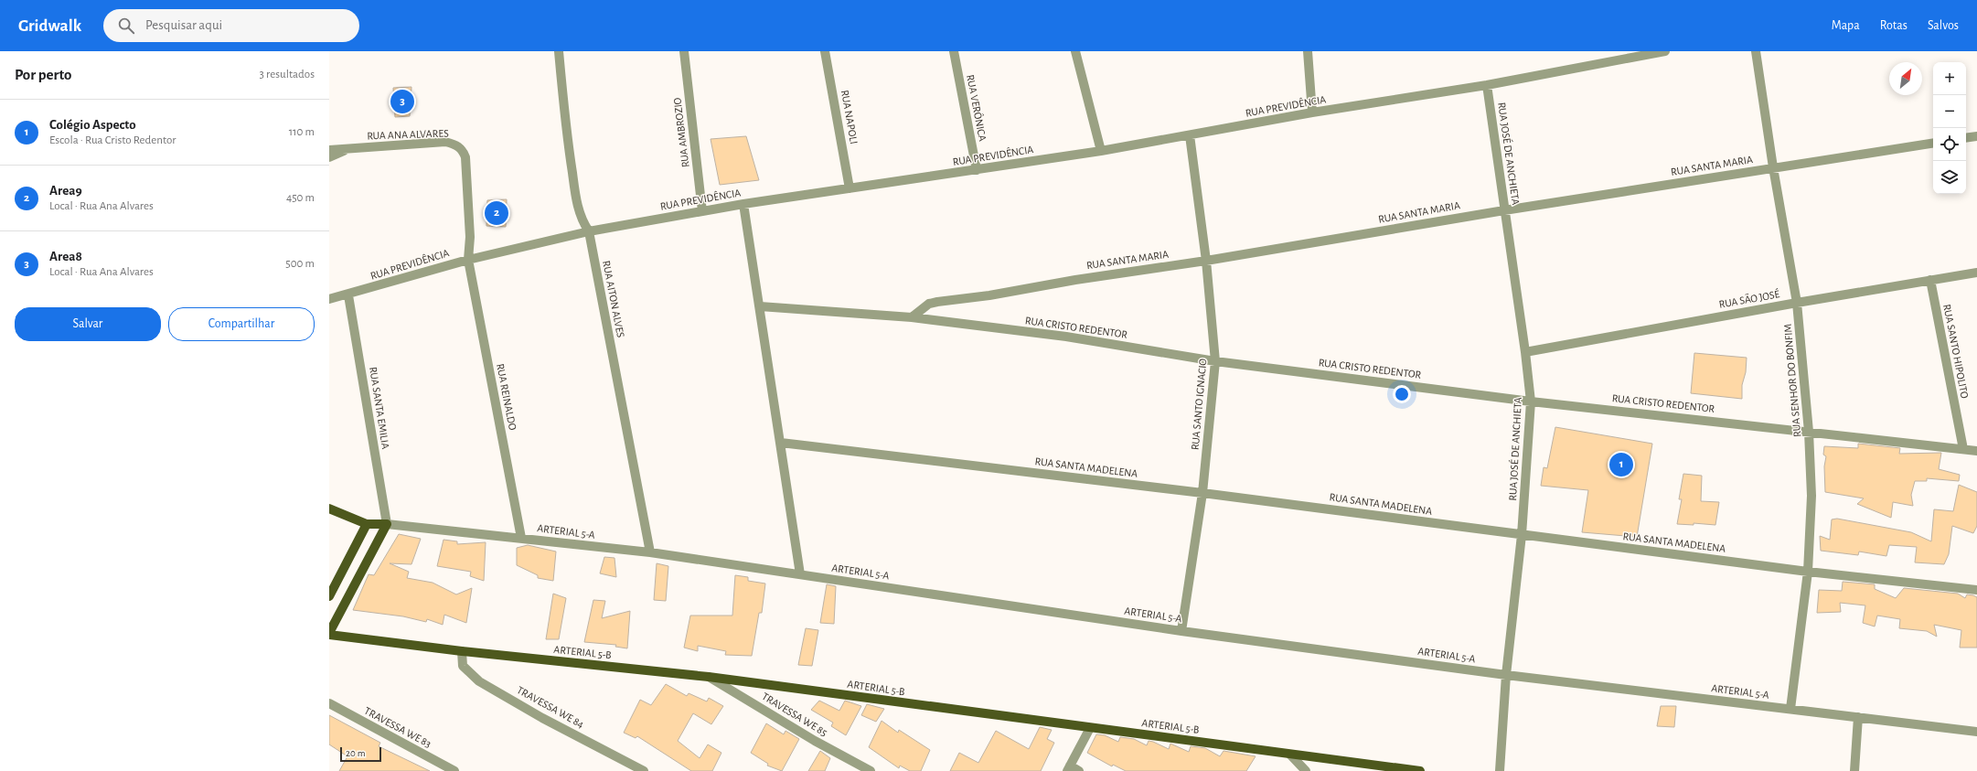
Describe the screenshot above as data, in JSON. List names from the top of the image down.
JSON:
{
  "streets": {
    "main road": ["ARTERIAL 5-A", "ARTERIAL 5-B"],
    "street": [
      "RUA PREVIDÊNCIA",
      "RUA VERÔNICA",
      "RUA NAPOLI",
      "RUA AMBROZIO",
      "RUA ANA ALVARES",
      "RUA JOSÉ DE ANCHIETA",
      "RUA SANTA MARIA",
      "RUA AITON ALVES",
      "RUA SÃO JOSÉ",
      "RUA CRISTO REDENTOR",
      "RUA SANTO HIPOLITO",
      "RUA SENHOR DO BONFIM",
      "RUA REINALDO",
      "RUA SANTO IGNACIO",
      "RUA SANTA EMILIA",
      "RUA SANTA MADELENA",
      "TRAVESSA WE 84",
      "TRAVESSA WE 85",
      "TRAVESSA WE 83"
    ]
  },
  "crossings": [
    ["RUA PREVIDÊNCIA", "RUA VERÔNICA"],
    ["RUA PREVIDÊNCIA", "RUA NAPOLI"],
    ["RUA PREVIDÊNCIA", "RUA AMBROZIO"],
    ["RUA PREVIDÊNCIA", "RUA ANA ALVARES"],
    ["RUA PREVIDÊNCIA", "RUA JOSÉ DE ANCHIETA"],
    ["RUA PREVIDÊNCIA", "RUA AITON ALVES"],
    ["RUA PREVIDÊNCIA", "RUA REINALDO"],
    ["RUA PREVIDÊNCIA", "RUA SANTO IGNACIO"],
    ["RUA PREVIDÊNCIA", "RUA SANTA EMILIA"],
    ["RUA ANA ALVARES", "RUA REINALDO"],
    ["RUA JOSÉ DE ANCHIETA", "RUA SANTA MARIA"],
    ["RUA JOSÉ DE ANCHIETA", "RUA SÃO JOSÉ"],
    ["RUA JOSÉ DE ANCHIETA", "RUA CRISTO REDENTOR"],
    ["RUA JOSÉ DE ANCHIETA", "RUA SANTA MADELENA"],
    ["RUA JOSÉ DE ANCHIETA", "ARTERIAL 5-A"],
    ["RUA SANTA MARIA", "RUA CRISTO REDENTOR"],
    ["RUA SANTA MARIA", "RUA SENHOR DO BONFIM"],
    ["RUA SANTA MARIA", "RUA SANTO IGNACIO"],
    ["RUA AITON ALVES", "ARTERIAL 5-A"],
    ["RUA SÃO JOSÉ", "RUA SANTO HIPOLITO"],
    ["RUA SÃO JOSÉ", "RUA SENHOR DO BONFIM"],
    ["RUA CRISTO REDENTOR", "RUA SANTO HIPOLITO"],
    ["RUA CRISTO REDENTOR", "RUA SENHOR DO BONFIM"],
    ["RUA CRISTO REDENTOR", "RUA SANTO IGNACIO"],
    ["RUA SENHOR DO BONFIM", "RUA SANTA MADELENA"],
    ["RUA SENHOR DO BONFIM", "ARTERIAL 5-A"],
    ["RUA REINALDO", "ARTERIAL 5-A"],
    ["RUA SANTO IGNACIO", "RUA SANTA MADELENA"],
    ["RUA SANTO IGNACIO", "ARTERIAL 5-A"],
    ["RUA SANTA EMILIA", "ARTERIAL 5-A"],
    ["ARTERIAL 5-B", "TRAVESSA WE 84"],
    ["ARTERIAL 5-B", "TRAVESSA WE 85"]
  ],
  "scale_bar": "20 m",
  "north": "top right",
  "page": {
    "header": "Gridwalk",
    "search": "Pesquisar aqui",
    "nav": ["Mapa", "Rotas", "Salvos"],
    "heading": ["Por perto", "3 resultados"],
    "map_buttons": ["+", "−"],
    "pins": ["3", "2", "1"],
    "list": [
      {
        "mark": "1",
        "name": "Colégio Aspecto",
        "note": "Escola · Rua Cristo Redentor",
        "value": "110 m"
      },
      {
        "mark": "2",
        "name": "Area9",
        "note": "Local · Rua Ana Alvares",
        "value": "450 m"
      },
      {
        "mark": "3",
        "name": "Area8",
        "note": "Local · Rua Ana Alvares",
        "value": "500 m"
      }
    ],
    "buttons": ["Salvar", "Compartilhar"],
    "scale": "20 m"
  }
}
